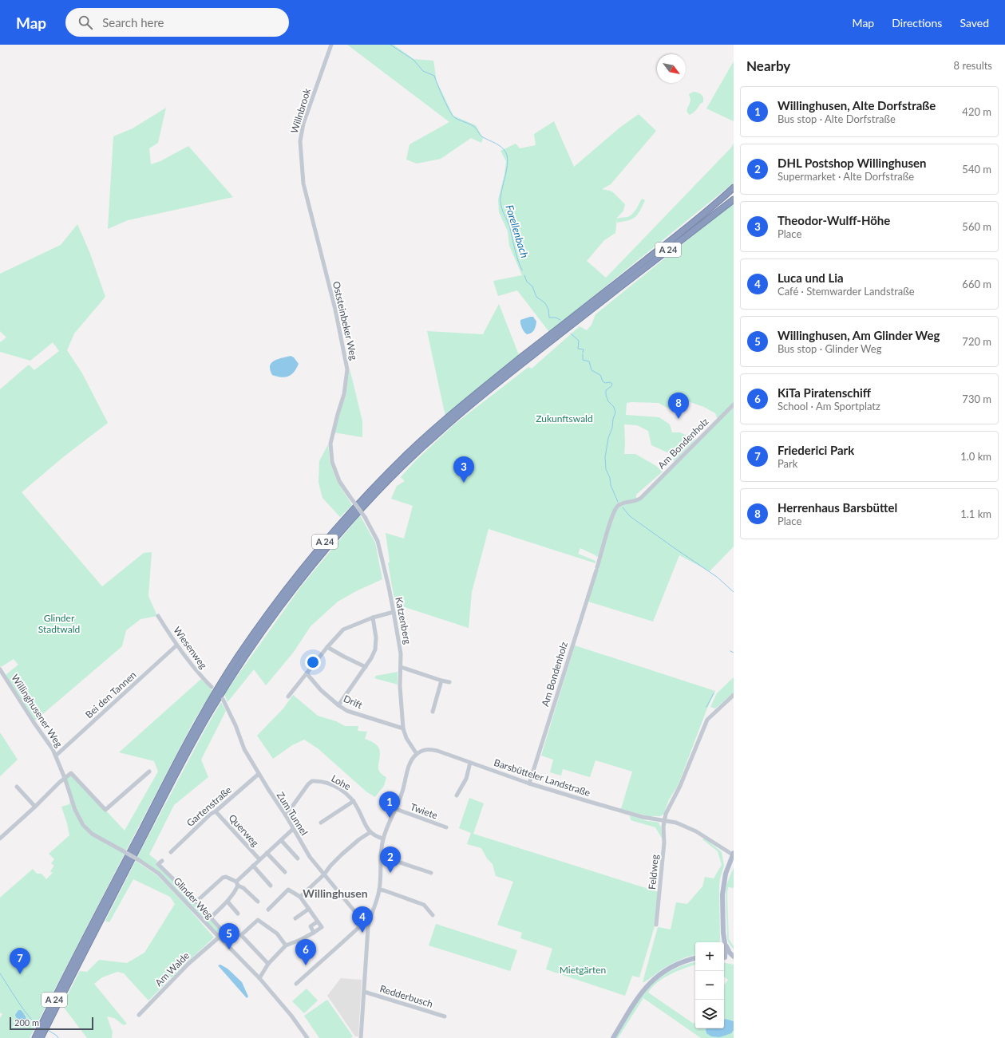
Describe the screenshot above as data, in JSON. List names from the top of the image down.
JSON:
{
  "streets": {
    "highway": ["A 24"],
    "street": [
      "Willnbrook",
      "Oststeinbeker Weg",
      "Am Bondenholz",
      "Katzenberg",
      "Wiesenweg",
      "Bei den Tannen",
      "Drift",
      "Willinghusener Weg",
      "Barsbütteler Landstraße",
      "Lohe",
      "Gartenstraße",
      "Twiete",
      "Zum Tunnel",
      "Querweg",
      "Feldweg",
      "Glinder Weg",
      "Am Walde",
      "Redderbusch"
    ]
  },
  "crossings": [
    ["Willnbrook", "Oststeinbeker Weg"],
    ["Oststeinbeker Weg", "Katzenberg"],
    ["Am Bondenholz", "Barsbütteler Landstraße"],
    ["Katzenberg", "Drift"],
    ["Katzenberg", "Barsbütteler Landstraße"],
    ["Wiesenweg", "Bei den Tannen"],
    ["Bei den Tannen", "Willinghusener Weg"],
    ["Willinghusener Weg", "Glinder Weg"],
    ["Barsbütteler Landstraße", "Feldweg"],
    ["Lohe", "Zum Tunnel"],
    ["Gartenstraße", "Zum Tunnel"],
    ["Gartenstraße", "Querweg"],
    ["Glinder Weg", "Am Walde"]
  ],
  "districts": ["Willinghusen"],
  "water": ["Forellenbach"],
  "parks": ["Zukunftswald", "Glinder Stadtwald", "Mietgärten"],
  "scale_bar": "200 m",
  "north": "bottom right",
  "page": {
    "header": "Map",
    "search": "Search here",
    "nav": ["Map", "Directions", "Saved"],
    "heading": ["Nearby", "8 results"],
    "list": [
      {
        "mark": "1",
        "name": "Willinghusen, Alte Dorfstraße",
        "note": "Bus stop · Alte Dorfstraße",
        "value": "420 m"
      },
      {
        "mark": "2",
        "name": "DHL Postshop Willinghusen",
        "note": "Supermarket · Alte Dorfstraße",
        "value": "540 m"
      },
      {
        "mark": "3",
        "name": "Theodor-Wulff-Höhe",
        "note": "Place",
        "value": "560 m"
      },
      {
        "mark": "4",
        "name": "Luca und Lia",
        "note": "Café · Stemwarder Landstraße",
        "value": "660 m"
      },
      {
        "mark": "5",
        "name": "Willinghusen, Am Glinder Weg",
        "note": "Bus stop · Glinder Weg",
        "value": "720 m"
      },
      {
        "mark": "6",
        "name": "KiTa Piratenschiff",
        "note": "School · Am Sportplatz",
        "value": "730 m"
      },
      {
        "mark": "7",
        "name": "Friederici Park",
        "note": "Park",
        "value": "1.0 km"
      },
      {
        "mark": "8",
        "name": "Herrenhaus Barsbüttel",
        "note": "Place",
        "value": "1.1 km"
      }
    ],
    "pins": [
      "8",
      "3",
      "1",
      "2",
      "4",
      "5",
      "6",
      "7"
    ],
    "map_buttons": ["+", "−"],
    "scale": "200 m"
  }
}
